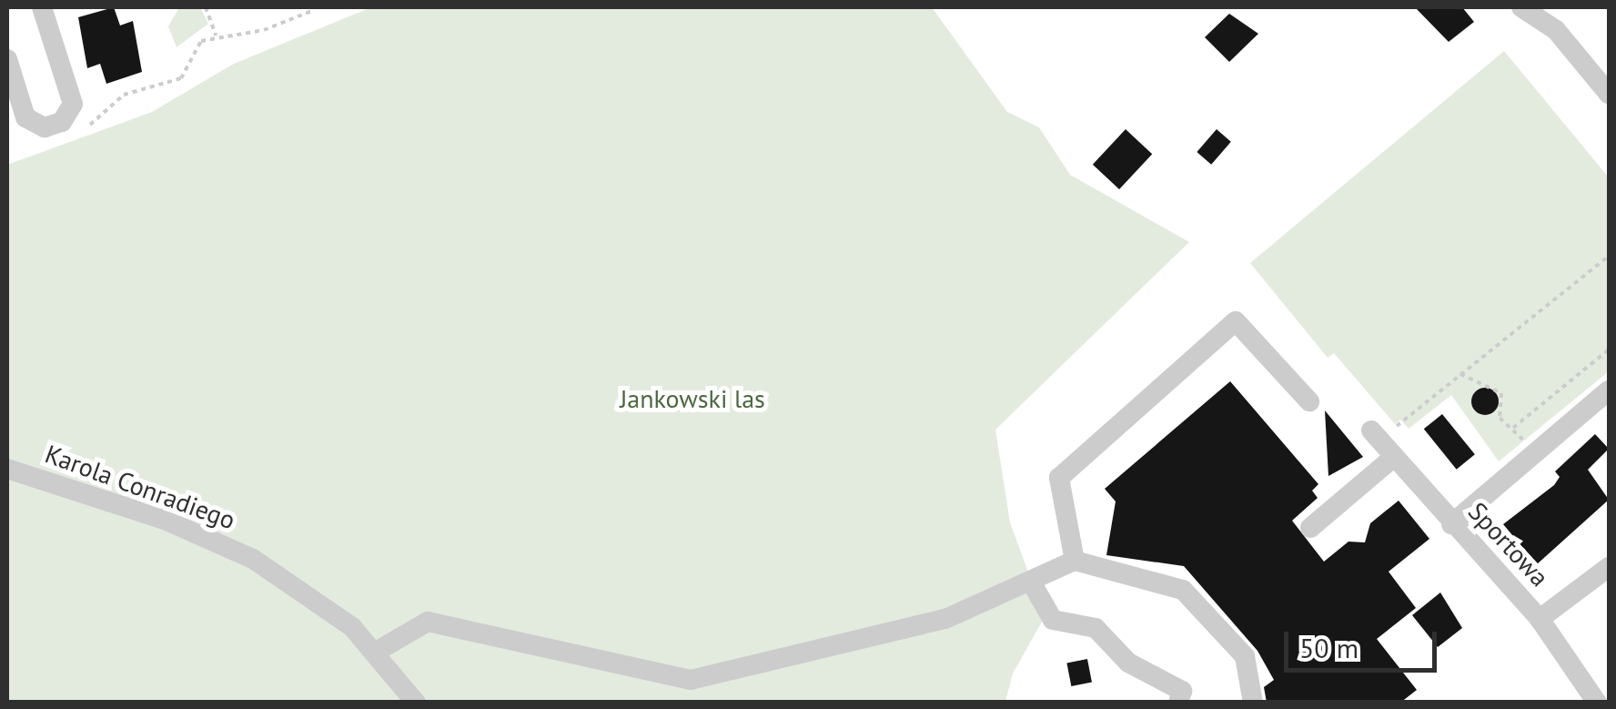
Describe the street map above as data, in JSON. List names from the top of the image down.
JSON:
{
  "streets": {
    "street": ["Karola Conradiego", "Sportowa"]
  },
  "parks": ["Jankowski las"],
  "scale_bar": "50 m"
}
